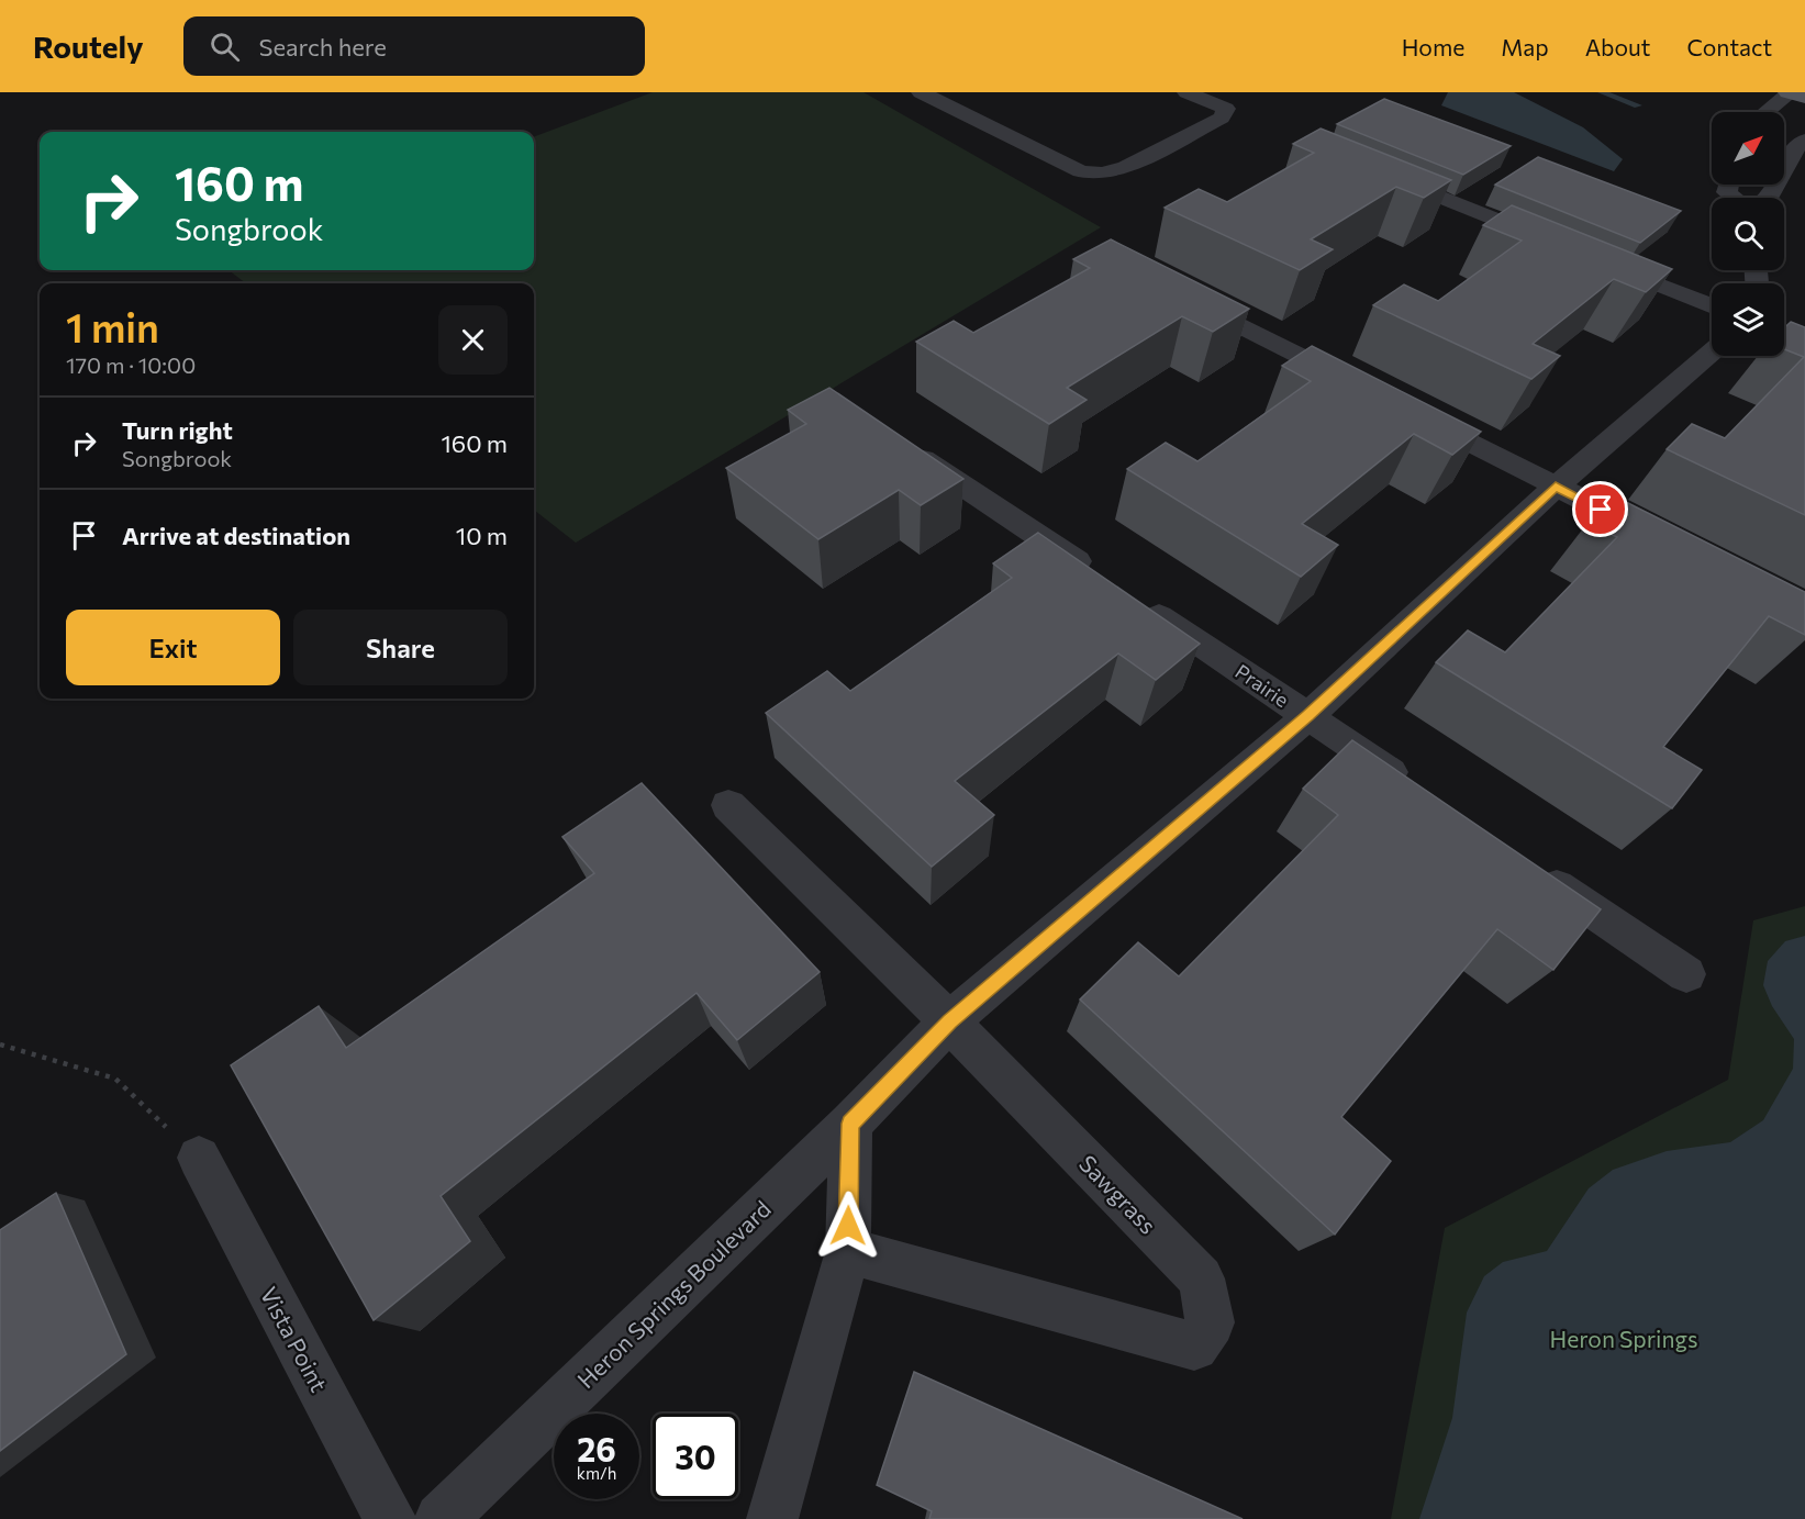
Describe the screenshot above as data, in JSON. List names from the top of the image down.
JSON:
{
  "streets": {
    "street": [
      "Prairie",
      "Sawgrass",
      "Heron Springs Boulevard",
      "Vista Point"
    ]
  },
  "crossings": [
    ["Prairie", "Heron Springs Boulevard"],
    ["Sawgrass", "Heron Springs Boulevard"]
  ],
  "parks": ["Heron Springs"],
  "north": "top right",
  "page": {
    "header": "Routely",
    "search": "Search here",
    "nav": [
      "Home",
      "Map",
      "About",
      "Contact"
    ],
    "turn": ["160 m", "Songbrook"],
    "heading": ["1 min", "170 m · 10:00"],
    "list": [
      {
        "name": "Turn right",
        "note": "Songbrook",
        "value": "160 m"
      },
      {
        "name": "Arrive at destination",
        "value": "10 m"
      }
    ],
    "buttons": ["Exit", "Share"],
    "speed": "26 km/h",
    "limit": "30"
  }
}
